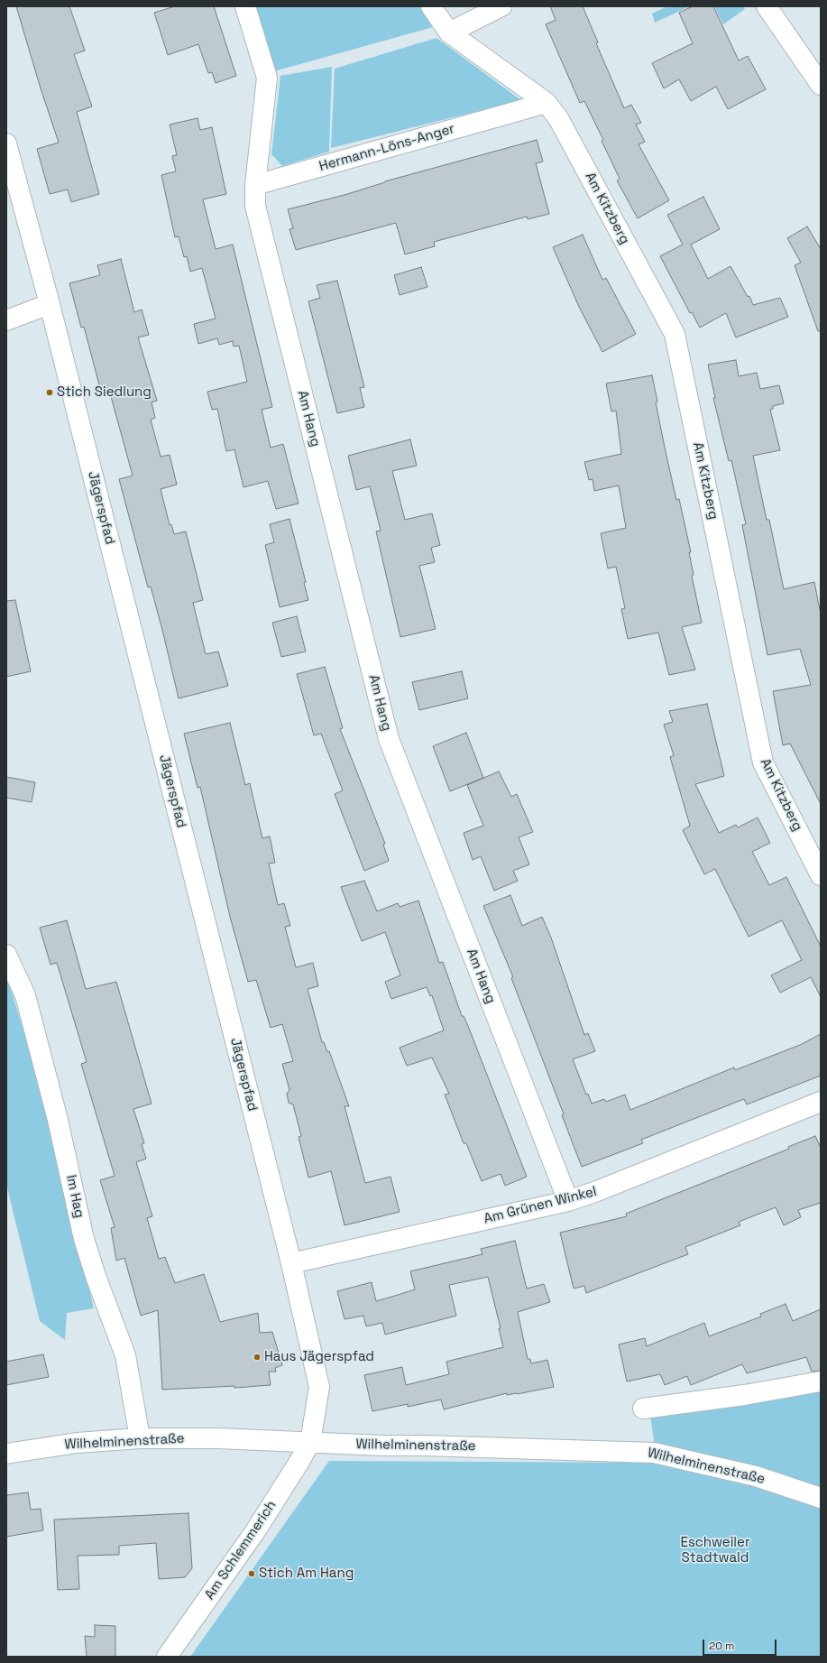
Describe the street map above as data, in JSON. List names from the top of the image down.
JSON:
{
  "streets": {
    "street": [
      "Hermann-Löns-Anger",
      "Am Kitzberg",
      "Am Hang",
      "Jägerspfad",
      "Im Hag",
      "Am Grünen Winkel",
      "Wilhelminenstraße",
      "Am Schlemmerich"
    ]
  },
  "crossings": [
    ["Hermann-Löns-Anger", "Am Kitzberg"],
    ["Hermann-Löns-Anger", "Am Hang"],
    ["Am Hang", "Am Grünen Winkel"],
    ["Jägerspfad", "Am Grünen Winkel"],
    ["Jägerspfad", "Wilhelminenstraße"],
    ["Jägerspfad", "Am Schlemmerich"],
    ["Im Hag", "Wilhelminenstraße"],
    ["Wilhelminenstraße", "Am Schlemmerich"]
  ],
  "parks": ["Eschweiler Stadtwald"],
  "places": ["Stich Siedlung", "Haus Jägerspfad", "Stich Am Hang"],
  "scale_bar": "20 m"
}
